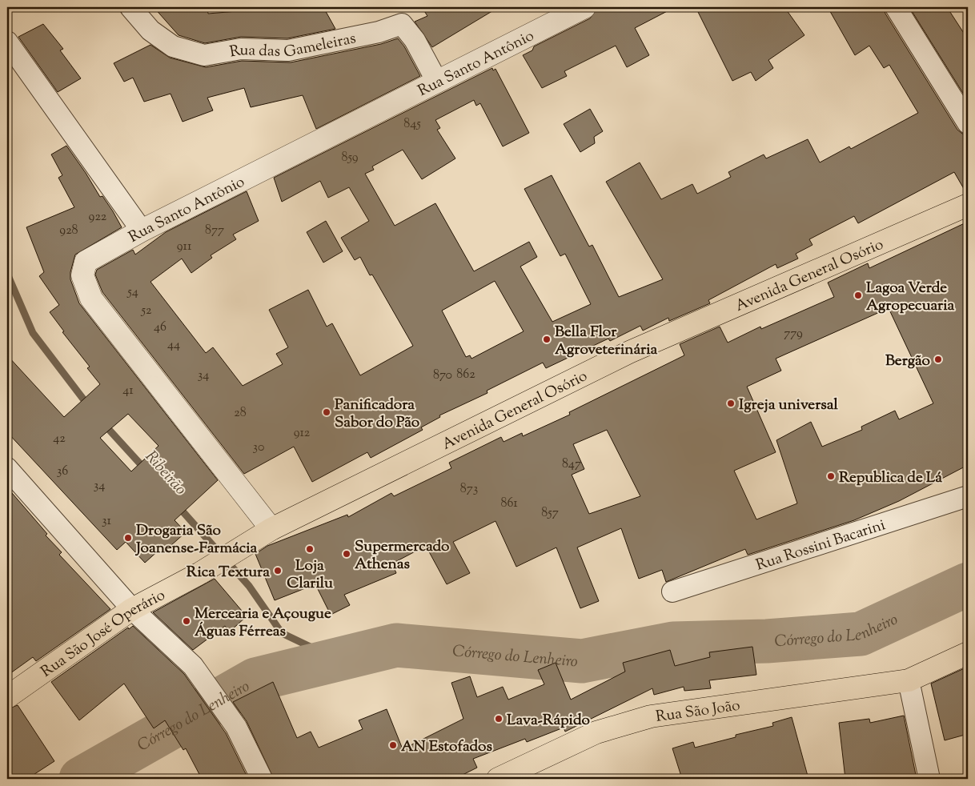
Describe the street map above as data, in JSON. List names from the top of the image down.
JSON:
{
  "streets": {
    "highway": ["Avenida General Osório", "Rua São José Operário", "Rua São João"],
    "street": ["Rua das Gameleiras", "Rua Santo Antônio", "Rua Rossini Bacarini"]
  },
  "crossings": [
    ["Rua das Gameleiras", "Rua Santo Antônio"],
    ["Rua Santo Antônio", "Avenida General Osório"],
    ["Avenida General Osório", "Rua São José Operário"]
  ],
  "water": ["Ribeirão", "Córrego do Lenheiro"],
  "places": [
    "Lagoa Verde Agropecuaria",
    "Bella Flor Agroveterinária",
    "Bergão",
    "Igreja universal",
    "Panificadora Sabor do Pão",
    "Republica de Lá",
    "Drogaria São Joanense-Farmácia",
    "Loja Clarilu",
    "Supermercado Athenas",
    "Rica Textura",
    "Mercearia e Açougue Águas Férreas",
    "Lava-Rápido",
    "AN Estofados"
  ],
  "house_numbers": [
    "845",
    "859",
    "922",
    "928",
    "877",
    "911",
    "54",
    "52",
    "46",
    "779",
    "44",
    "862",
    "34",
    "870",
    "41",
    "28",
    "912",
    "42",
    "30",
    "847",
    "36",
    "34",
    "873",
    "861",
    "857",
    "31"
  ]
}
